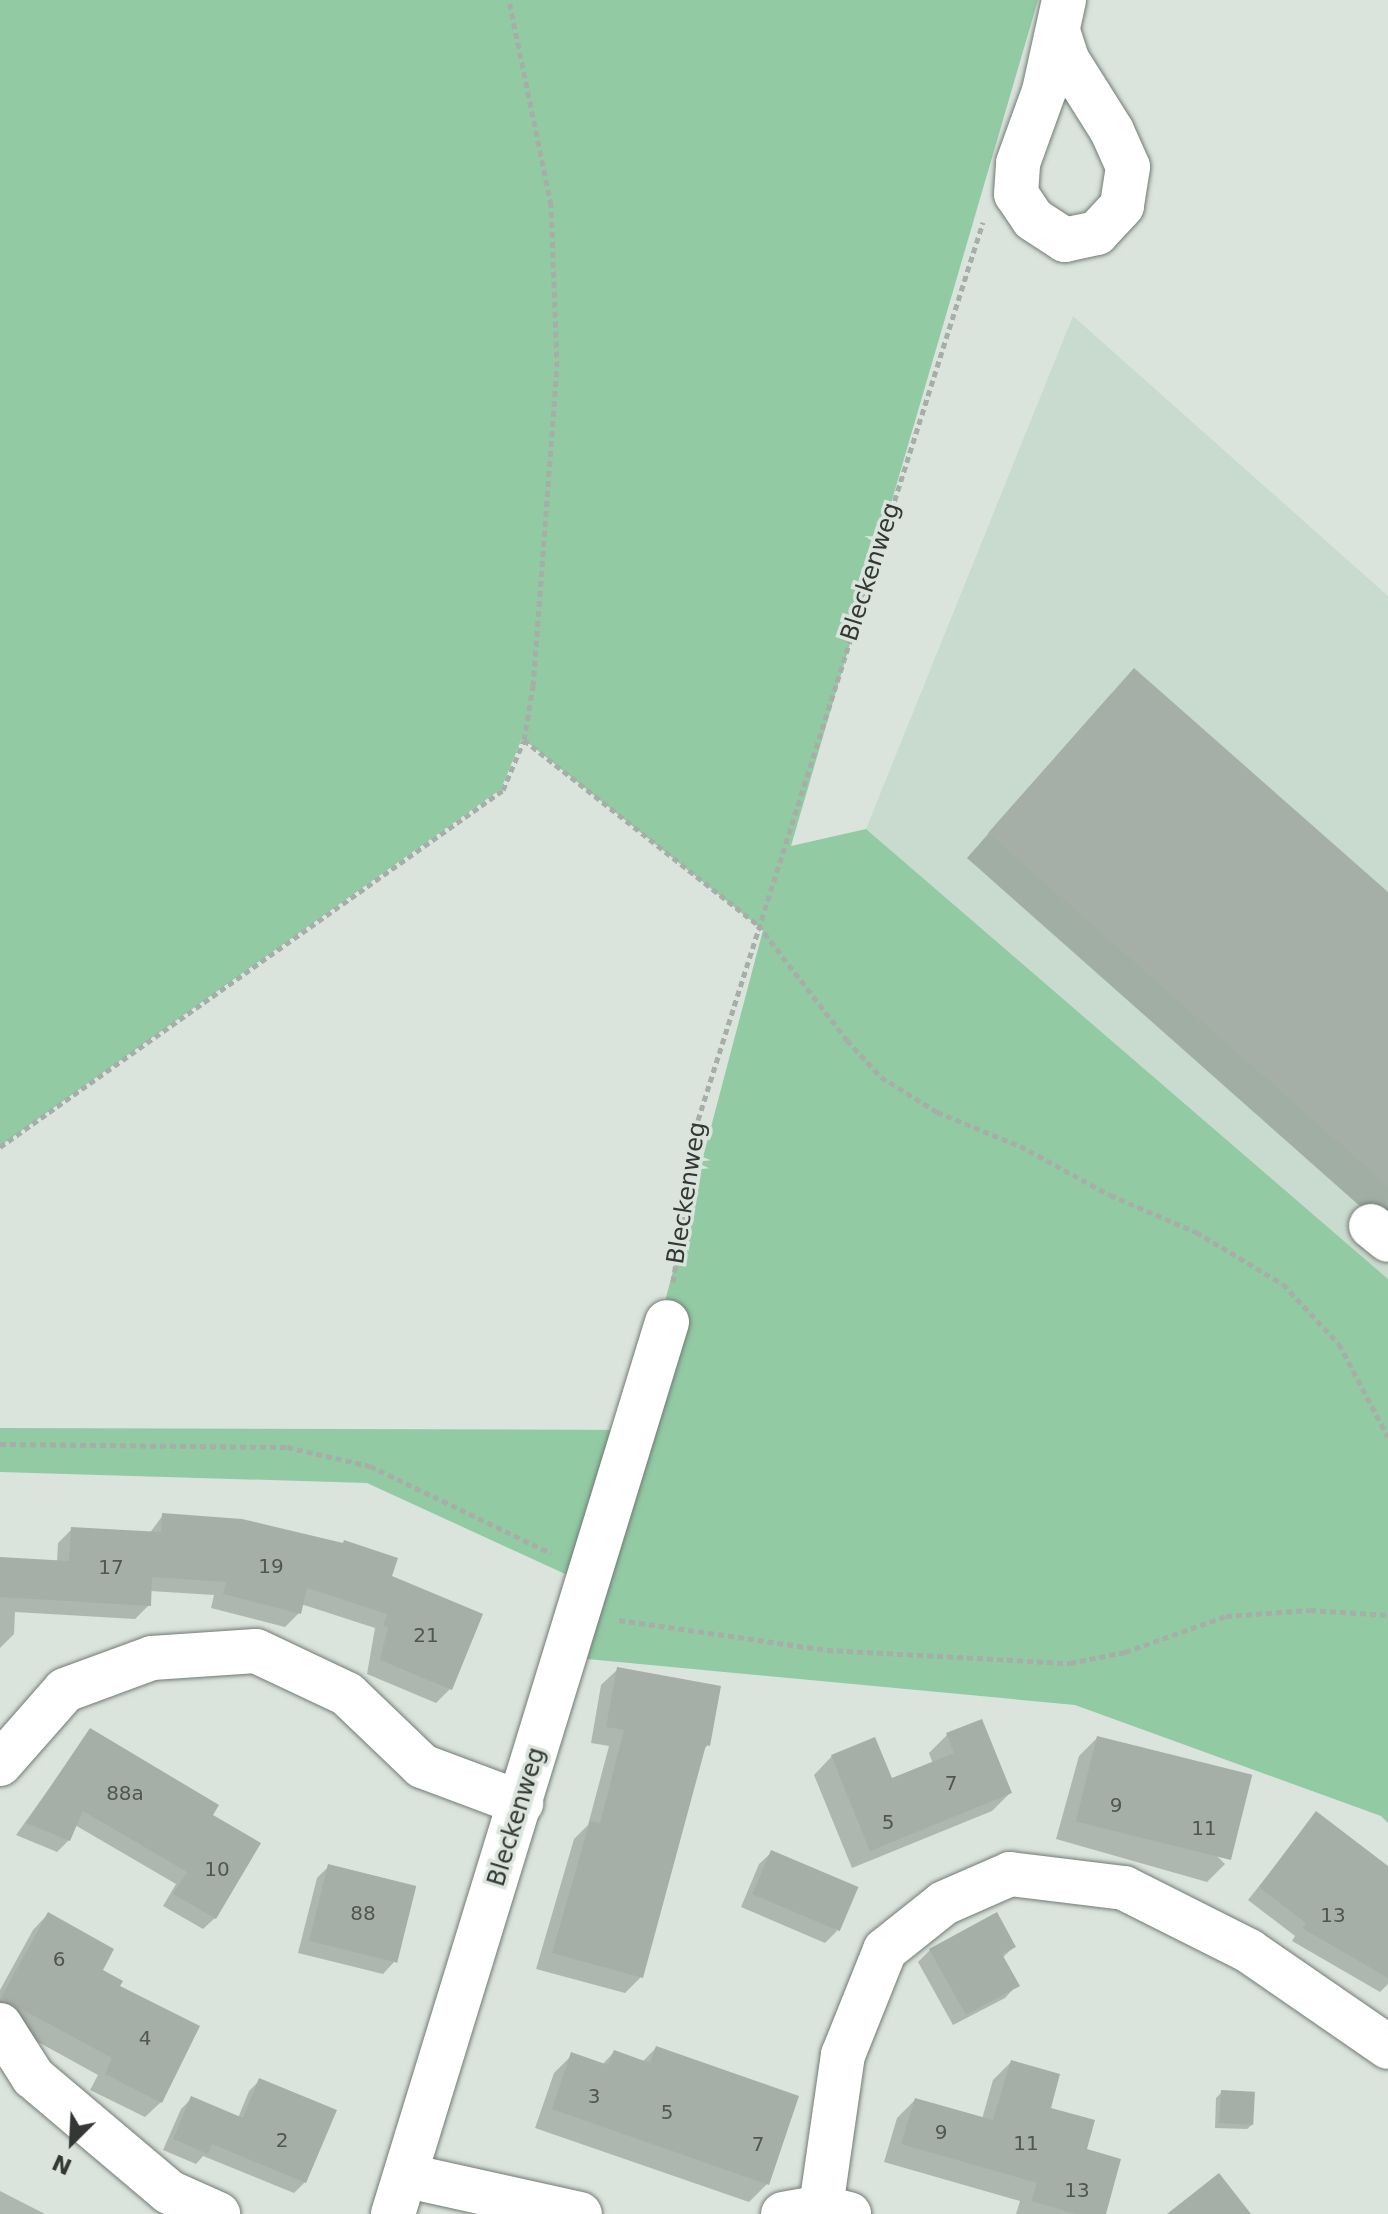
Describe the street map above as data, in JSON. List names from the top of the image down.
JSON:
{
  "streets": {
    "street": ["Bleckenweg"]
  },
  "house_numbers": [
    "19",
    "17",
    "21",
    "7",
    "88a",
    "9",
    "5",
    "11",
    "10",
    "88",
    "13",
    "6",
    "4",
    "3",
    "5",
    "9",
    "2",
    "11",
    "7",
    "13"
  ],
  "north": "bottom left"
}
